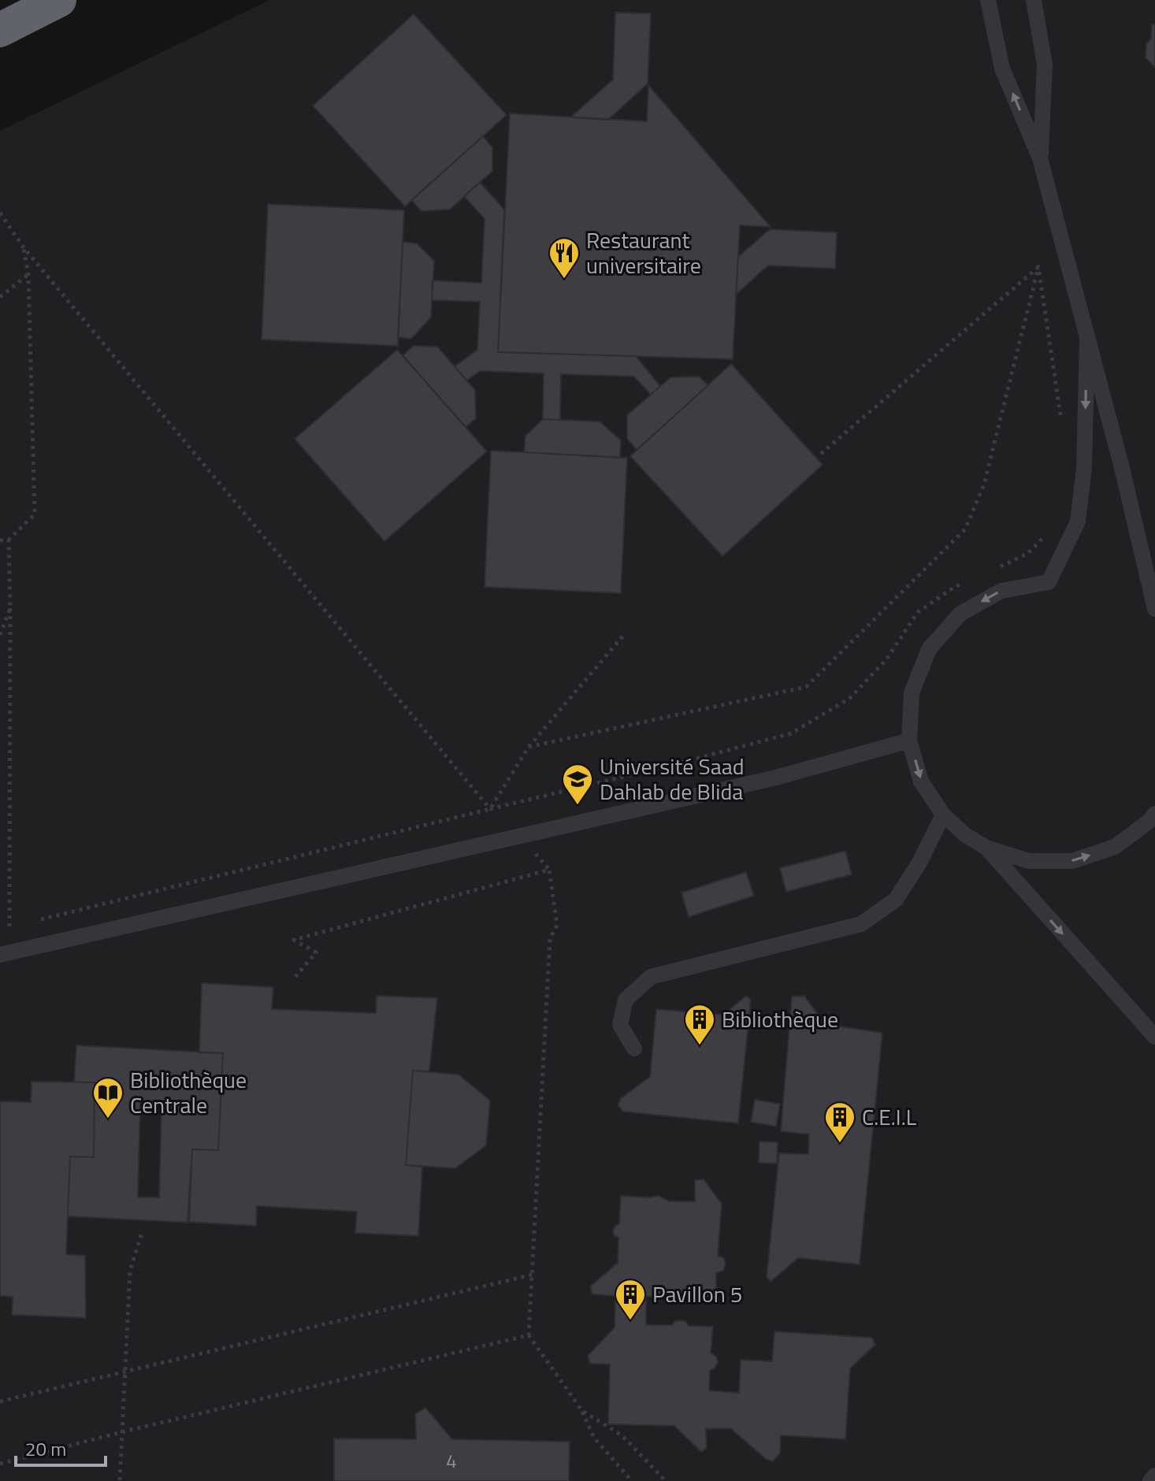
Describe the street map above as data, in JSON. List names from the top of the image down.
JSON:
{
  "places": {
    "restaurant": ["Restaurant universitaire"],
    "school or university": ["Université Saad Dahlab de Blida"],
    "building": ["Bibliothèque", "C.E.I.L", "Pavillon 5"],
    "library": ["Bibliothèque Centrale"]
  },
  "house_numbers": ["4"],
  "scale_bar": "20 m"
}
